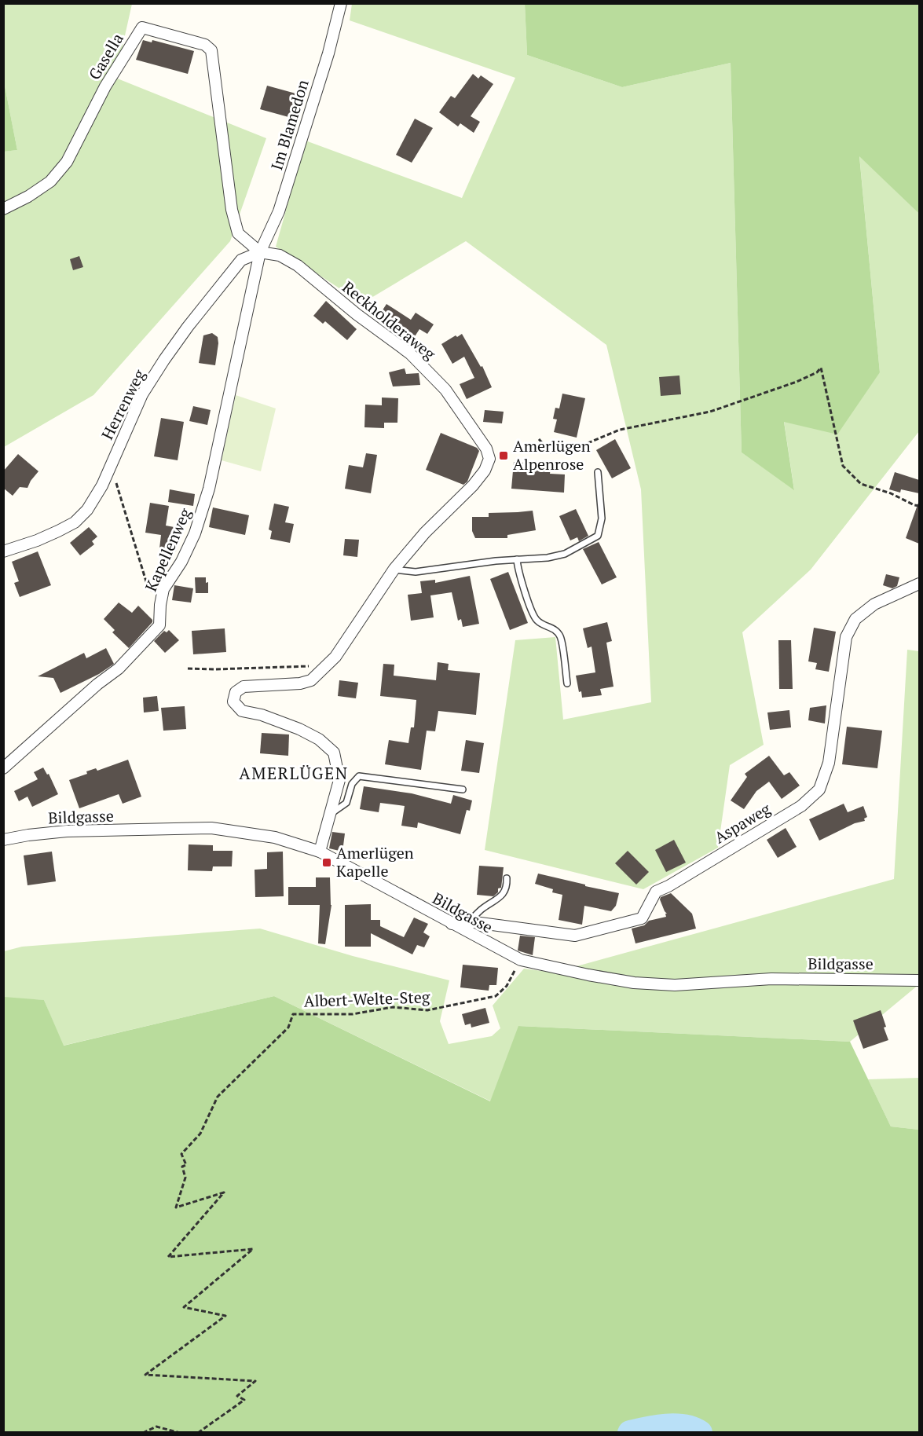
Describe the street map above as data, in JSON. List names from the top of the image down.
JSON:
{
  "streets": {
    "street": [
      "Gasella",
      "Im Blamedon",
      "Reckholderaweg",
      "Herrenweg",
      "Kapellenweg",
      "Bildgasse",
      "Aspaweg"
    ],
    "path": ["Albert-Welte-Steg"]
  },
  "crossings": [
    ["Gasella", "Im Blamedon"],
    ["Gasella", "Reckholderaweg"],
    ["Gasella", "Herrenweg"],
    ["Gasella", "Kapellenweg"],
    ["Im Blamedon", "Reckholderaweg"],
    ["Im Blamedon", "Herrenweg"],
    ["Im Blamedon", "Kapellenweg"],
    ["Reckholderaweg", "Herrenweg"],
    ["Reckholderaweg", "Kapellenweg"],
    ["Reckholderaweg", "Bildgasse"],
    ["Herrenweg", "Kapellenweg"],
    ["Bildgasse", "Aspaweg"],
    ["Bildgasse", "Albert-Welte-Steg"]
  ],
  "districts": ["AMERLÜGEN"],
  "places": {
    "transit": ["Amerlügen Alpenrose", "Amerlügen Kapelle"]
  }
}
